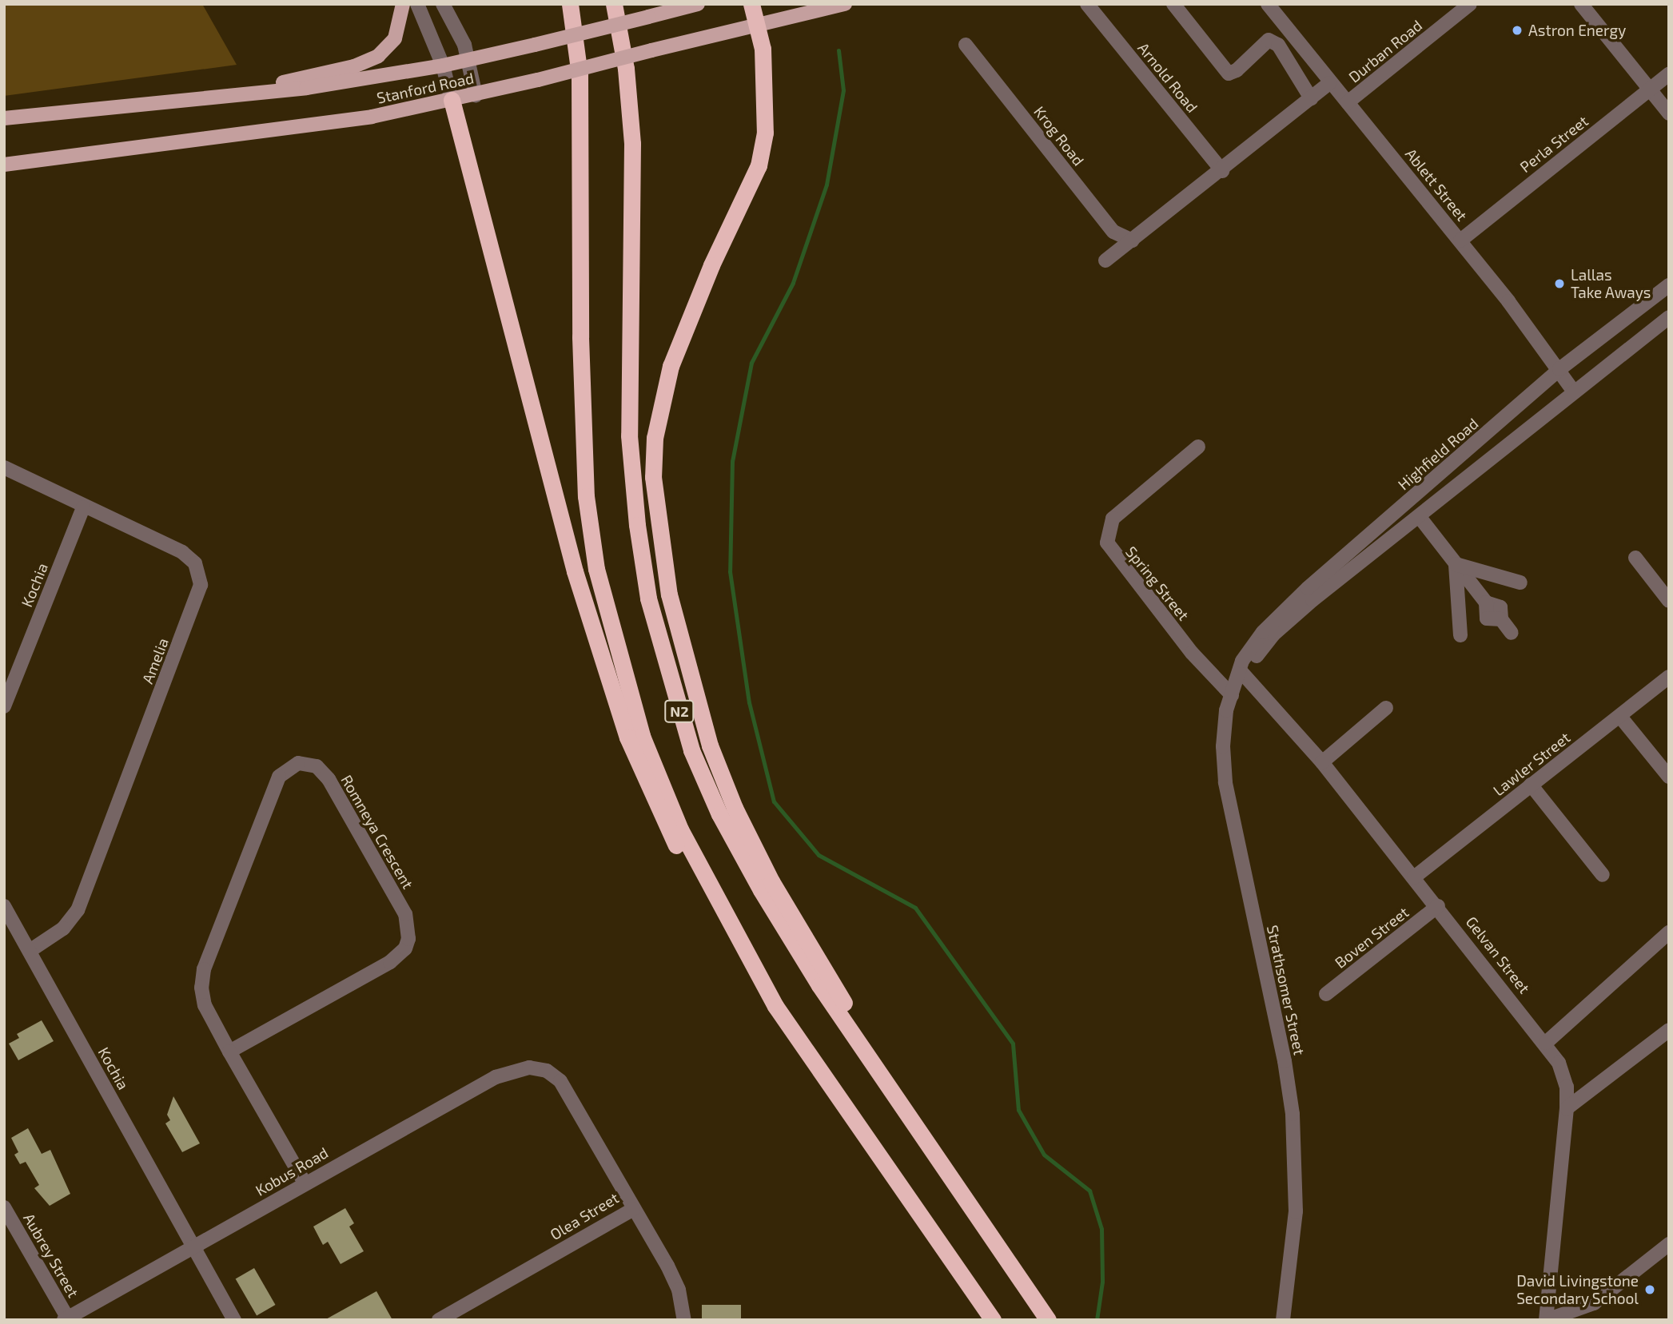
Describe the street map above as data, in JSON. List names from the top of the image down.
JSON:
{
  "streets": {
    "highway": ["N2"],
    "main road": ["Stanford Road"],
    "street": [
      "Durban Road",
      "Arnold Road",
      "Krog Road",
      "Perla Street",
      "Ablett Street",
      "Highfield Road",
      "Spring Street",
      "Kochia",
      "Amelia",
      "Lawler Street",
      "Romneya Crescent",
      "Boven Street",
      "Gelvan Street",
      "Strathsomer Street",
      "Kobus Road",
      "Olea Street",
      "Aubrey Street"
    ]
  },
  "crossings": [
    ["Durban Road", "Ablett Street"],
    ["Perla Street", "Ablett Street"],
    ["Ablett Street", "Highfield Road"],
    ["Highfield Road", "Gelvan Street"],
    ["Highfield Road", "Strathsomer Street"],
    ["Spring Street", "Strathsomer Street"],
    ["Kochia", "Amelia"],
    ["Kochia", "Kobus Road"],
    ["Lawler Street", "Gelvan Street"],
    ["Romneya Crescent", "Kobus Road"],
    ["Boven Street", "Gelvan Street"],
    ["Gelvan Street", "Strathsomer Street"],
    ["Kobus Road", "Olea Street"],
    ["Kobus Road", "Aubrey Street"]
  ],
  "places": ["Astron Energy", "Lallas Take Aways", "David Livingstone Secondary School"]
}
